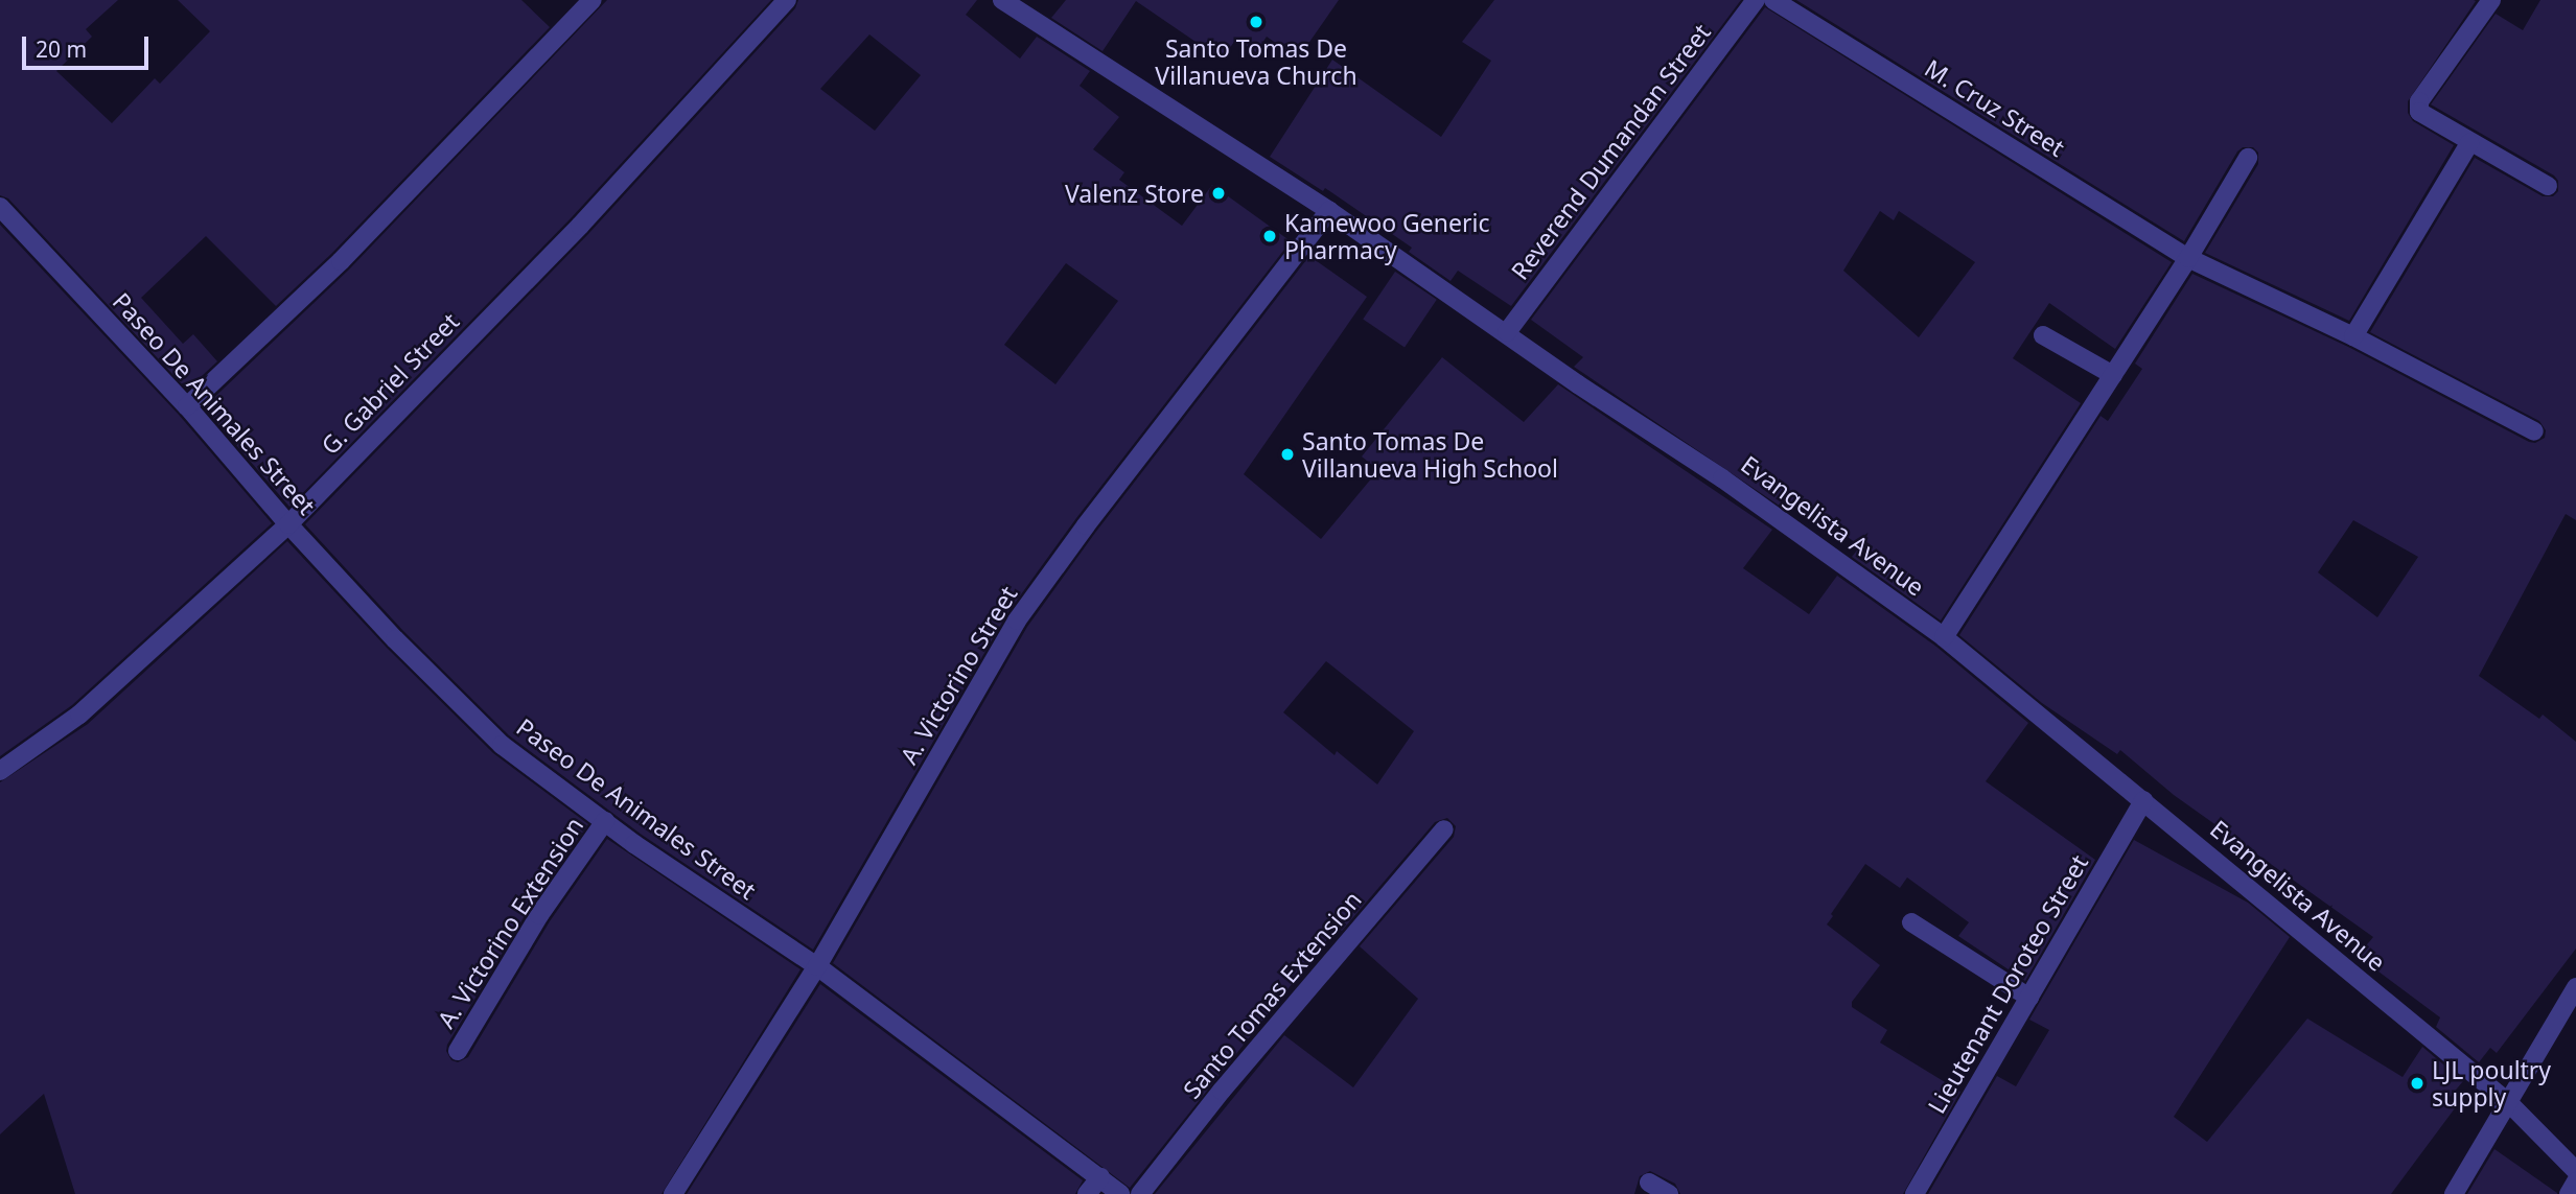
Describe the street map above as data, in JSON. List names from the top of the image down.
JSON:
{
  "streets": {
    "street": [
      "M. Cruz Street",
      "Reverend Dumandan Street",
      "G. Gabriel Street",
      "Paseo De Animales Street",
      "Evangelista Avenue",
      "A. Victorino Street",
      "A. Victorino Extension",
      "Lieutenant Doroteo Street",
      "Santo Tomas Extension"
    ]
  },
  "crossings": [
    ["Reverend Dumandan Street", "Evangelista Avenue"],
    ["G. Gabriel Street", "Paseo De Animales Street"],
    ["Paseo De Animales Street", "A. Victorino Street"],
    ["Paseo De Animales Street", "A. Victorino Extension"],
    ["Evangelista Avenue", "A. Victorino Street"],
    ["Evangelista Avenue", "Lieutenant Doroteo Street"]
  ],
  "places": [
    "Santo Tomas De Villanueva Church",
    "Valenz Store",
    "Kamewoo Generic Pharmacy",
    "Santo Tomas De Villanueva High School",
    "LJL poultry supply"
  ],
  "scale_bar": "20 m"
}
